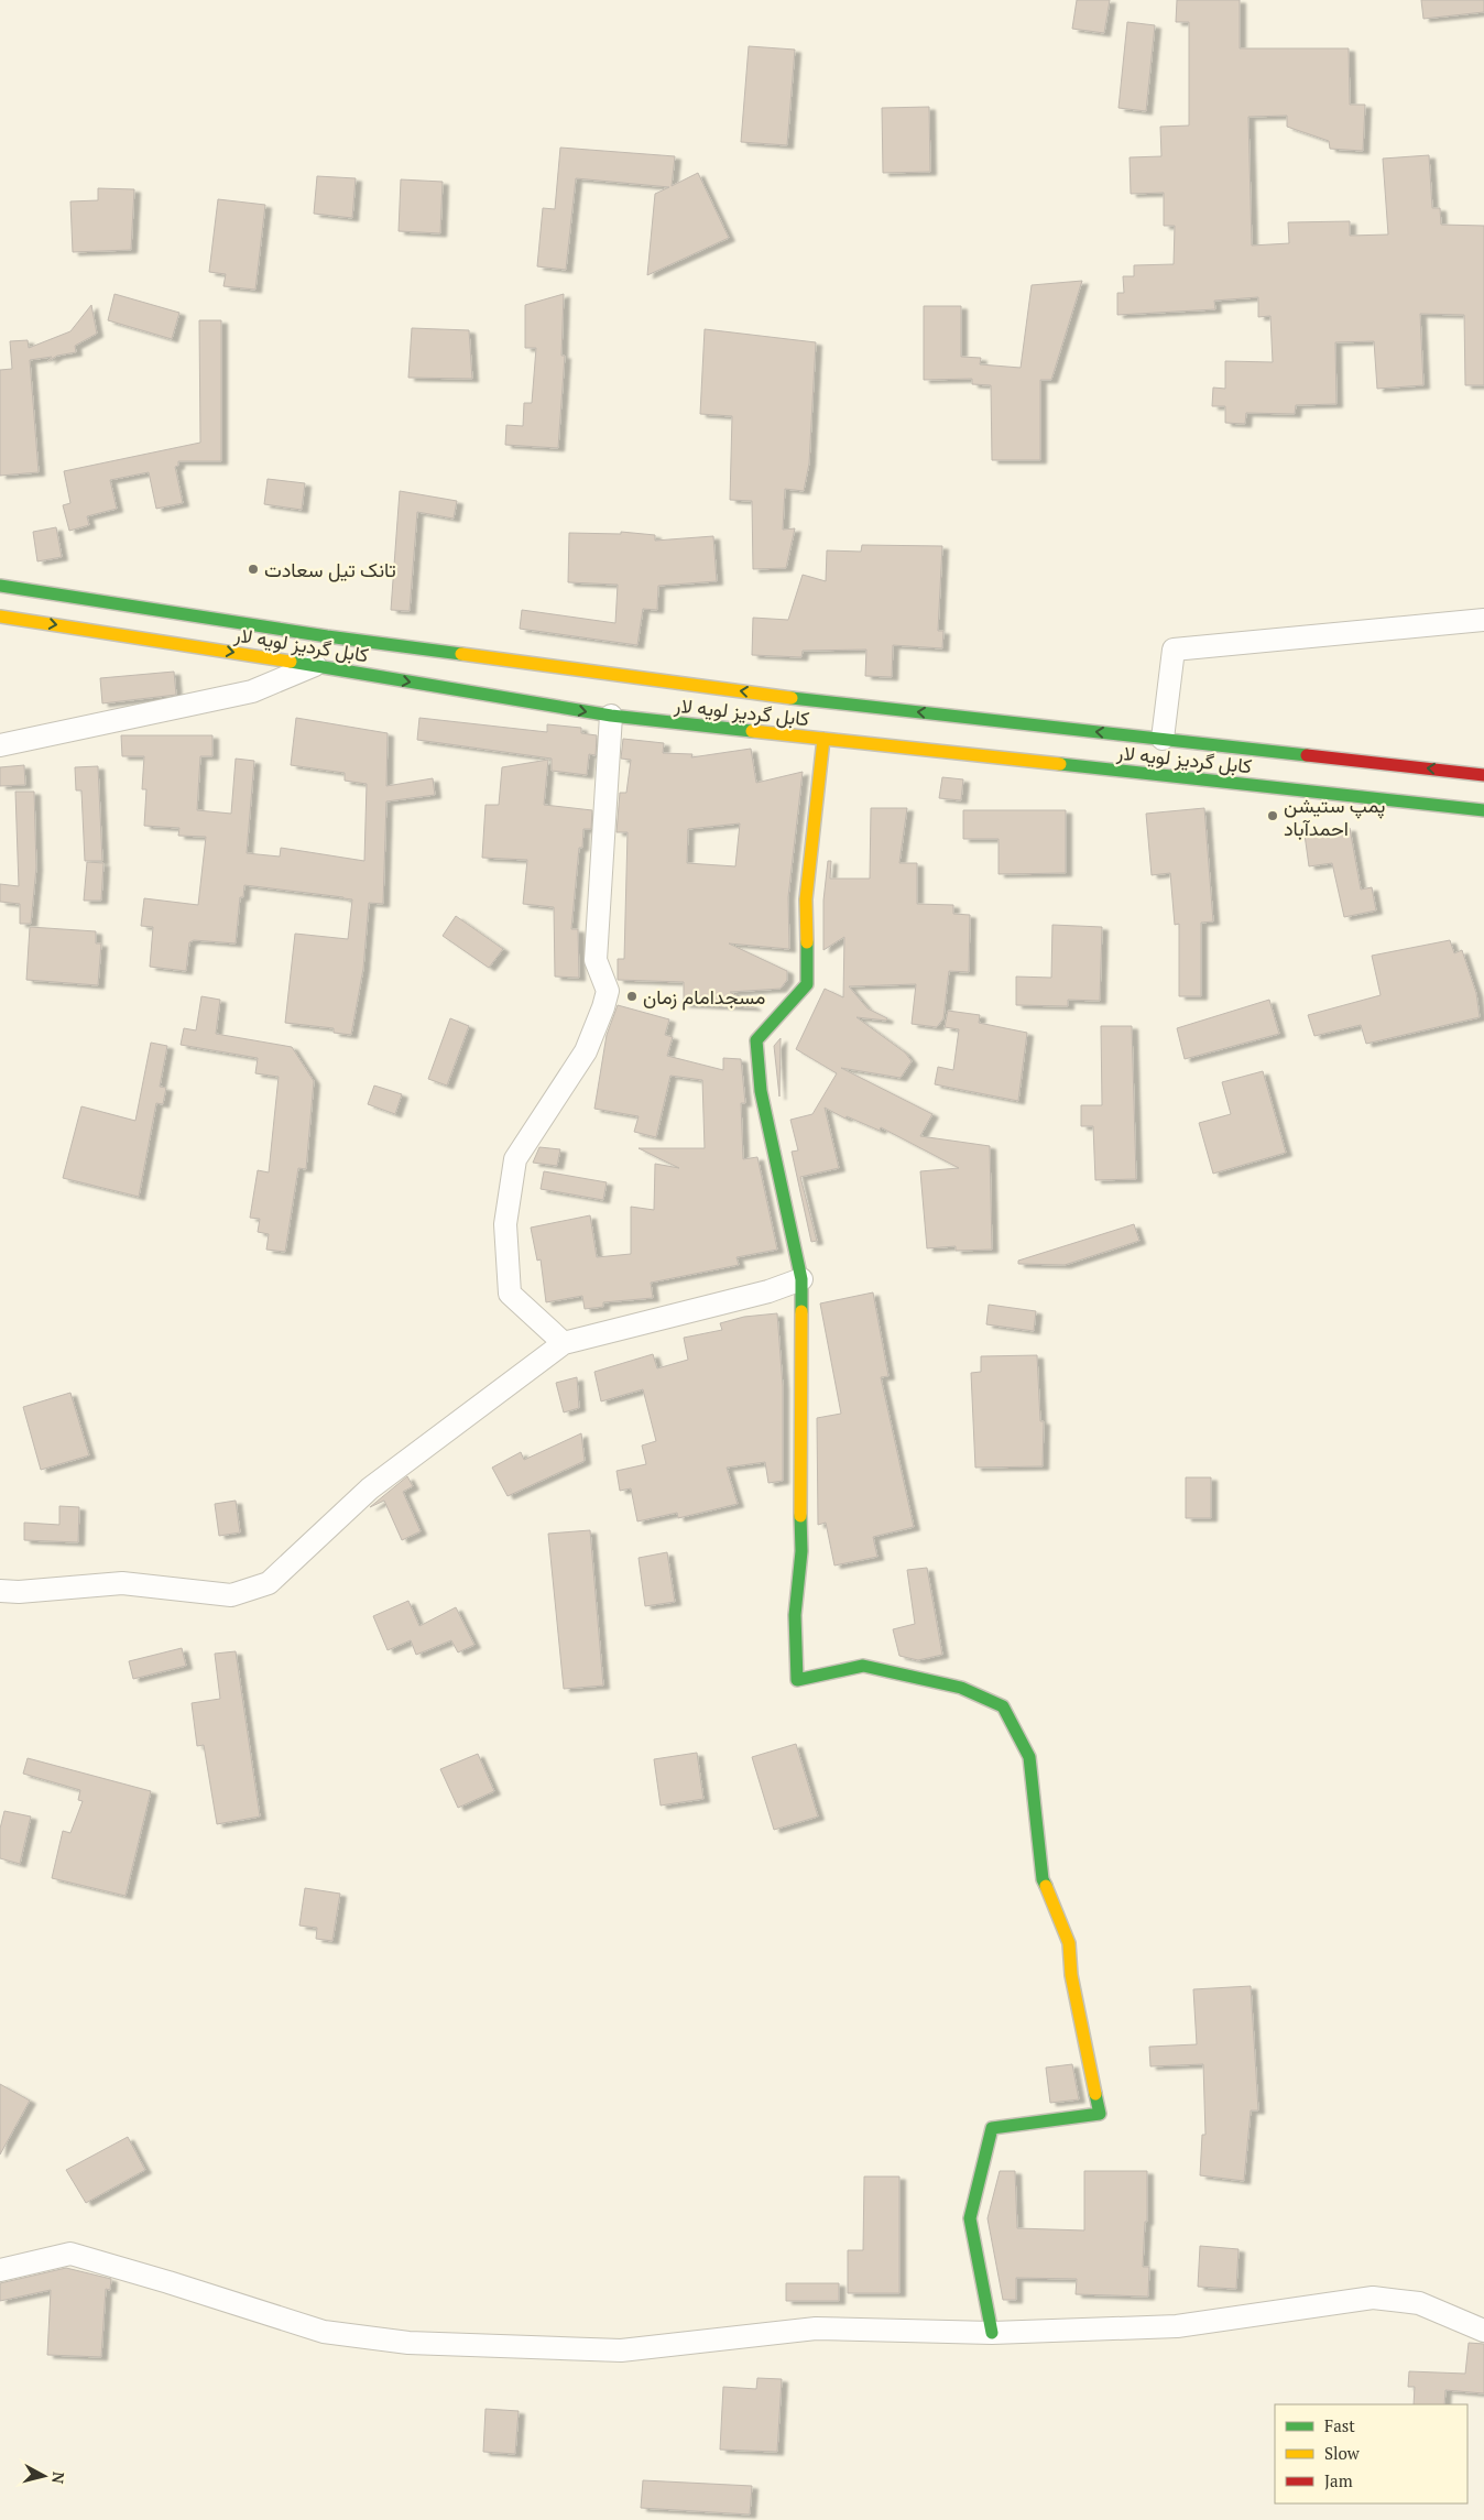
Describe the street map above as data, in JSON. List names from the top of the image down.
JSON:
{
  "streets": {
    "main road": ["کابل گردیز لویه لار"]
  },
  "places": ["تانک تیل سعادت", "پمپ ستیشن احمدآباد", "مسجدامام زمان"],
  "legend": ["Fast", "Slow", "Jam"],
  "north": "right"
}
